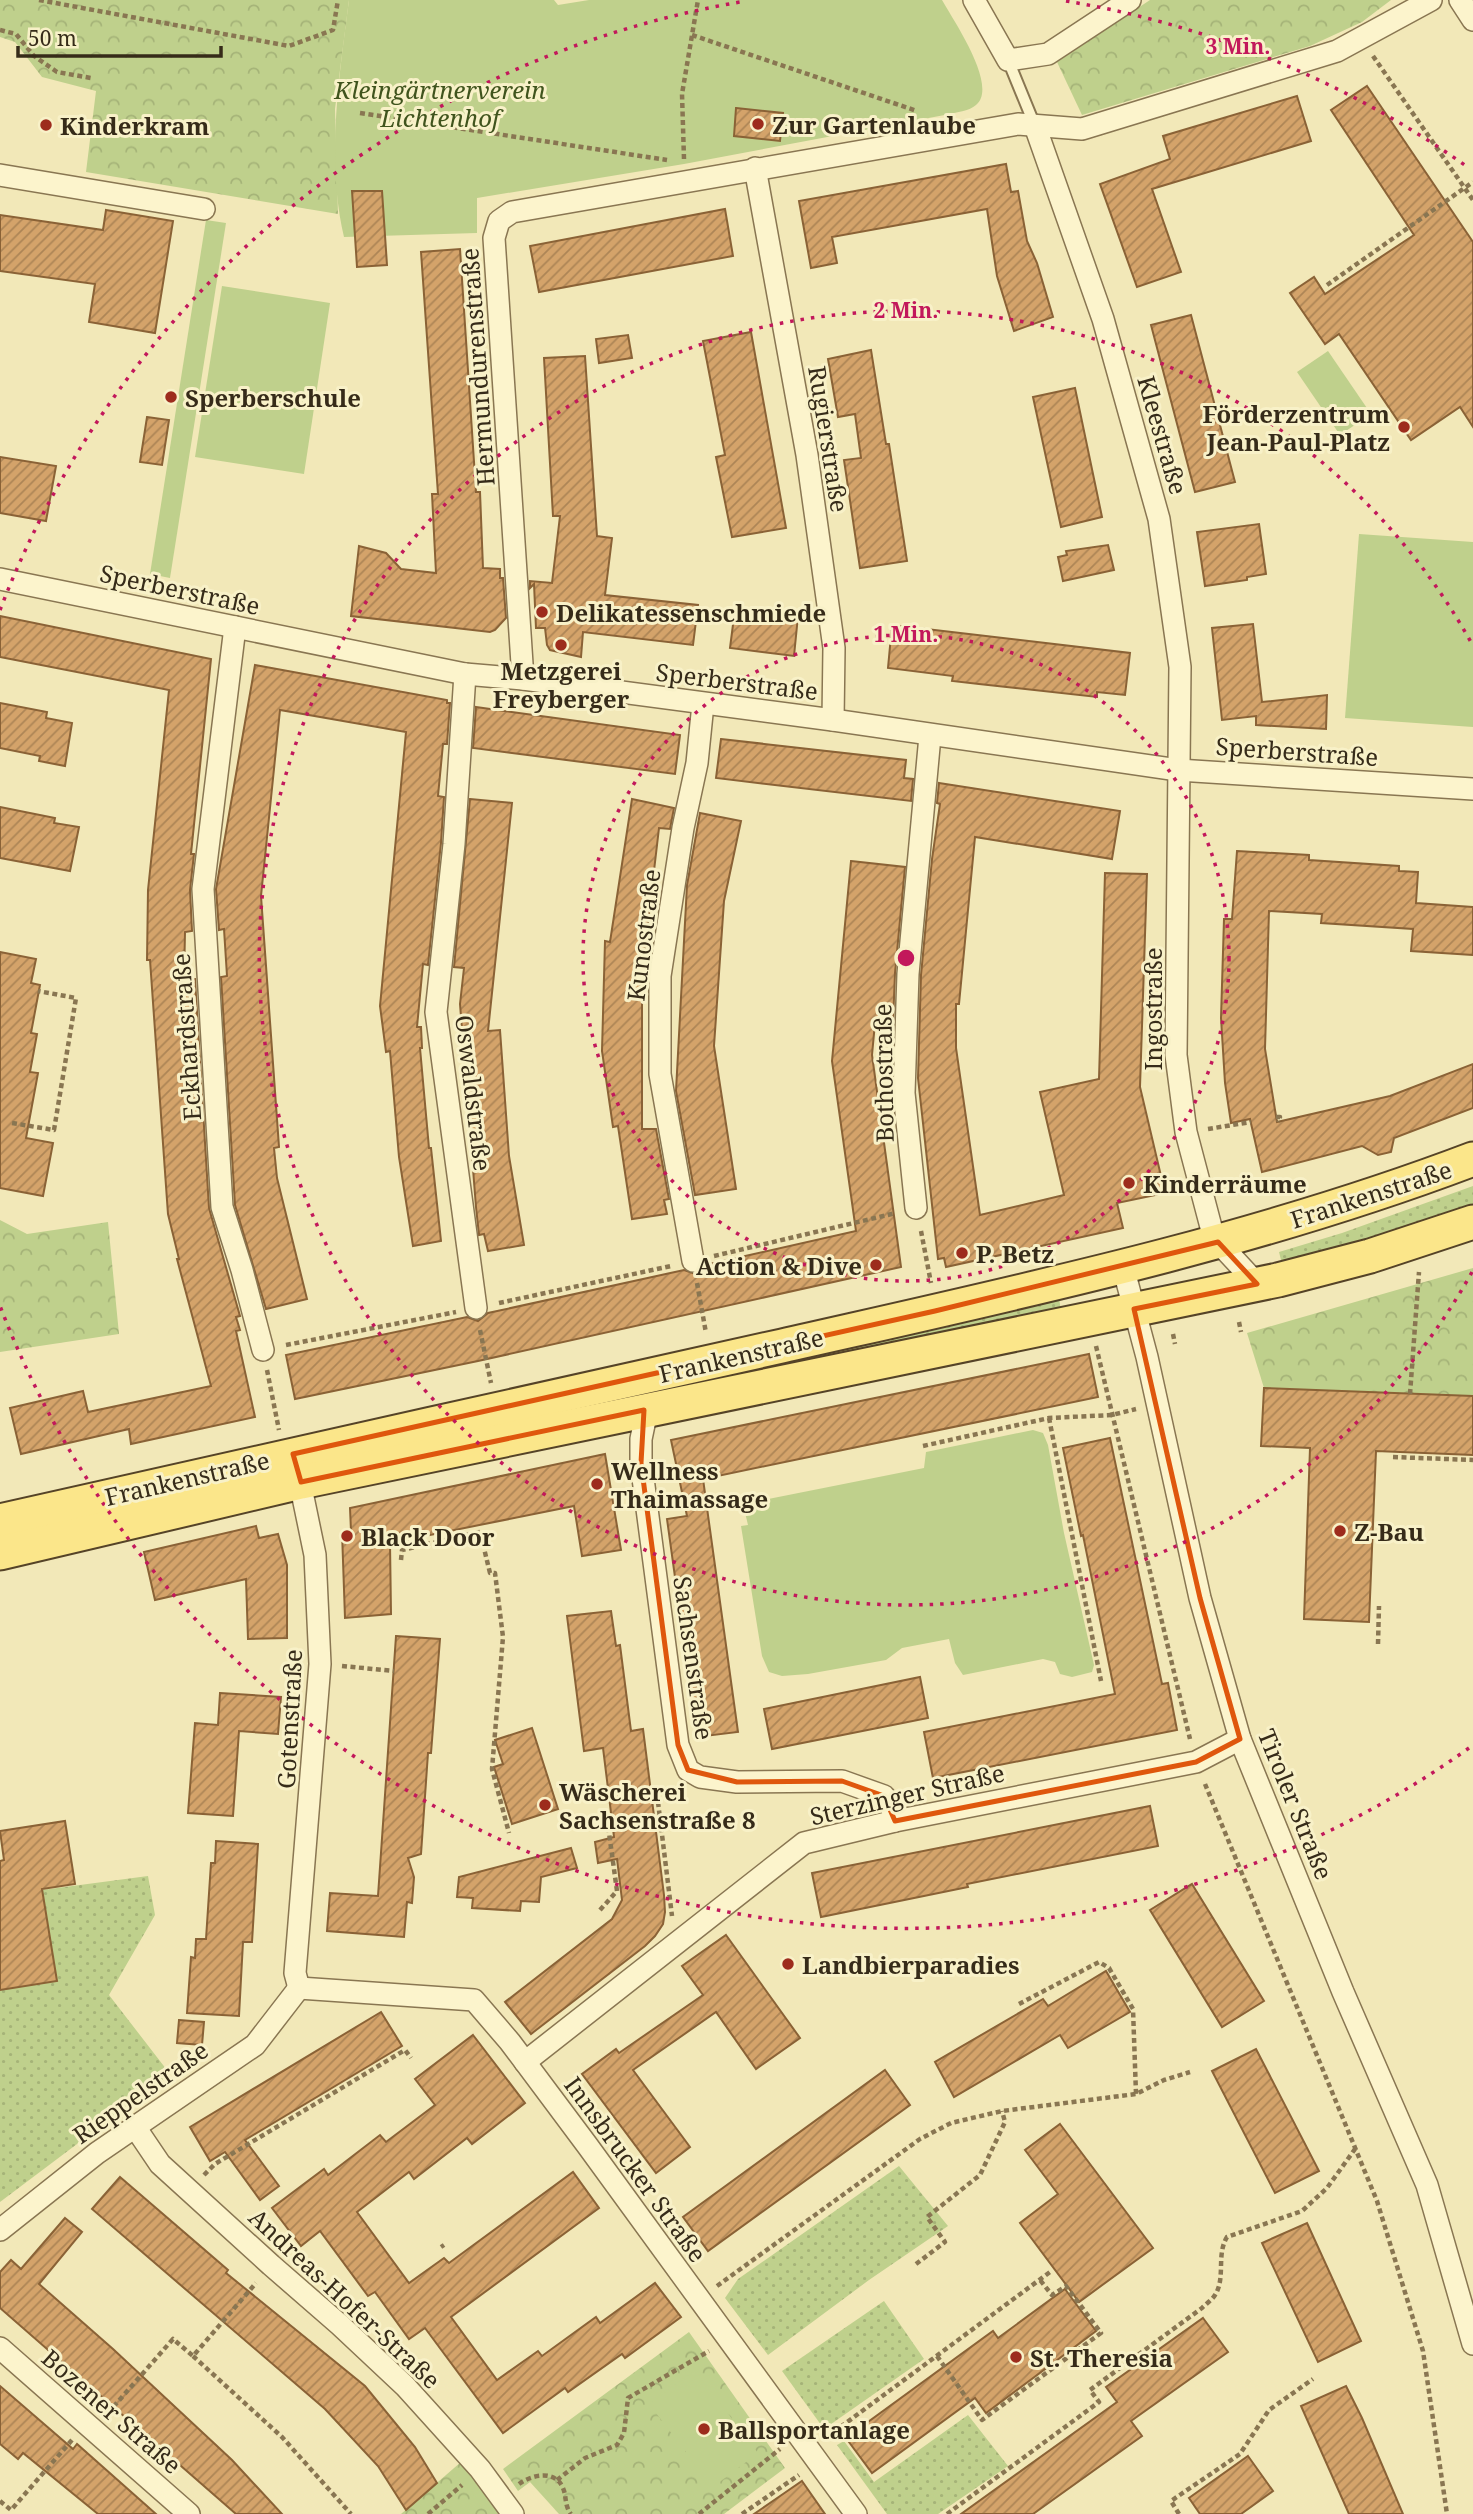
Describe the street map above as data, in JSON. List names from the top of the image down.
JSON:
{
  "streets": {
    "main road": ["Frankenstraße"],
    "street": [
      "Hermundurenstraße",
      "Kleestraße",
      "Rugierstraße",
      "Sperberstraße",
      "Kunostraße",
      "Ingostraße",
      "Eckhardstraße",
      "Bothostraße",
      "Oswaldstraße",
      "Sachsenstraße",
      "Gotenstraße",
      "Sterzinger Straße",
      "Tiroler Straße",
      "Rieppelstraße",
      "Innsbrucker Straße",
      "Andreas-Hofer-Straße",
      "Bozener Straße"
    ]
  },
  "crossings": [
    ["Hermundurenstraße", "Kleestraße"],
    ["Hermundurenstraße", "Rugierstraße"],
    ["Hermundurenstraße", "Sperberstraße"],
    ["Kleestraße", "Sperberstraße"],
    ["Kleestraße", "Ingostraße"],
    ["Rugierstraße", "Sperberstraße"],
    ["Sperberstraße", "Kunostraße"],
    ["Sperberstraße", "Ingostraße"],
    ["Sperberstraße", "Eckhardstraße"],
    ["Sperberstraße", "Bothostraße"],
    ["Sperberstraße", "Oswaldstraße"],
    ["Ingostraße", "Frankenstraße"],
    ["Frankenstraße", "Sachsenstraße"],
    ["Frankenstraße", "Gotenstraße"],
    ["Frankenstraße", "Tiroler Straße"],
    ["Sachsenstraße", "Sterzinger Straße"],
    ["Gotenstraße", "Rieppelstraße"],
    ["Gotenstraße", "Innsbrucker Straße"],
    ["Sterzinger Straße", "Tiroler Straße"],
    ["Sterzinger Straße", "Innsbrucker Straße"],
    ["Rieppelstraße", "Innsbrucker Straße"],
    ["Rieppelstraße", "Andreas-Hofer-Straße"]
  ],
  "parks": ["Kleingärtnerverein Lichtenhof"],
  "places": [
    "Zur Gartenlaube",
    "Kinderkram",
    "Sperberschule",
    "Förderzentrum Jean-Paul-Platz",
    "Delikatessenschmiede",
    "Metzgerei Freyberger",
    "Kinderräume",
    "P. Betz",
    "Action & Dive",
    "Wellness Thaimassage",
    "Z-Bau",
    "Black Door",
    "Wäscherei Sachsenstraße 8",
    "Landbierparadies",
    "St. Theresia",
    "Ballsportanlage"
  ],
  "scale_bar": "50 m",
  "rings": ["3 Min.", "2 Min.", "1 Min."]
}
